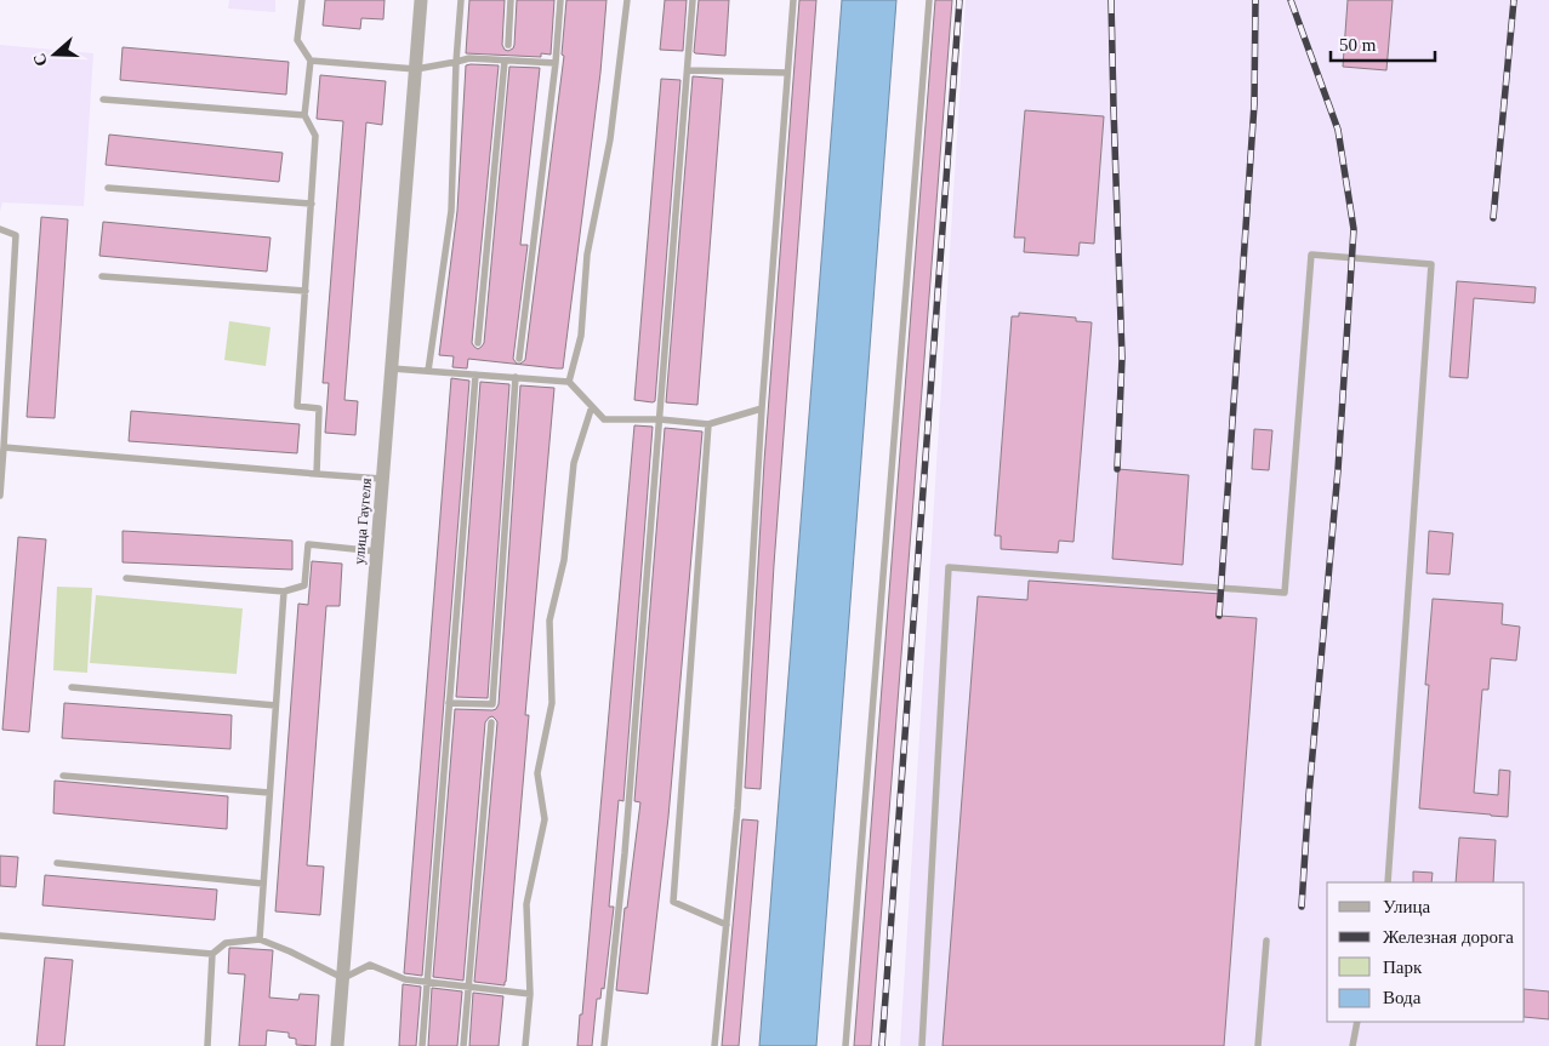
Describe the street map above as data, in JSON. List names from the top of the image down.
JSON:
{
  "streets": {
    "street": ["улица Гаугеля"]
  },
  "legend": [
    "Улица",
    "Железная дорога",
    "Парк",
    "Вода"
  ],
  "scale_bar": "50 m",
  "north": "left"
}
